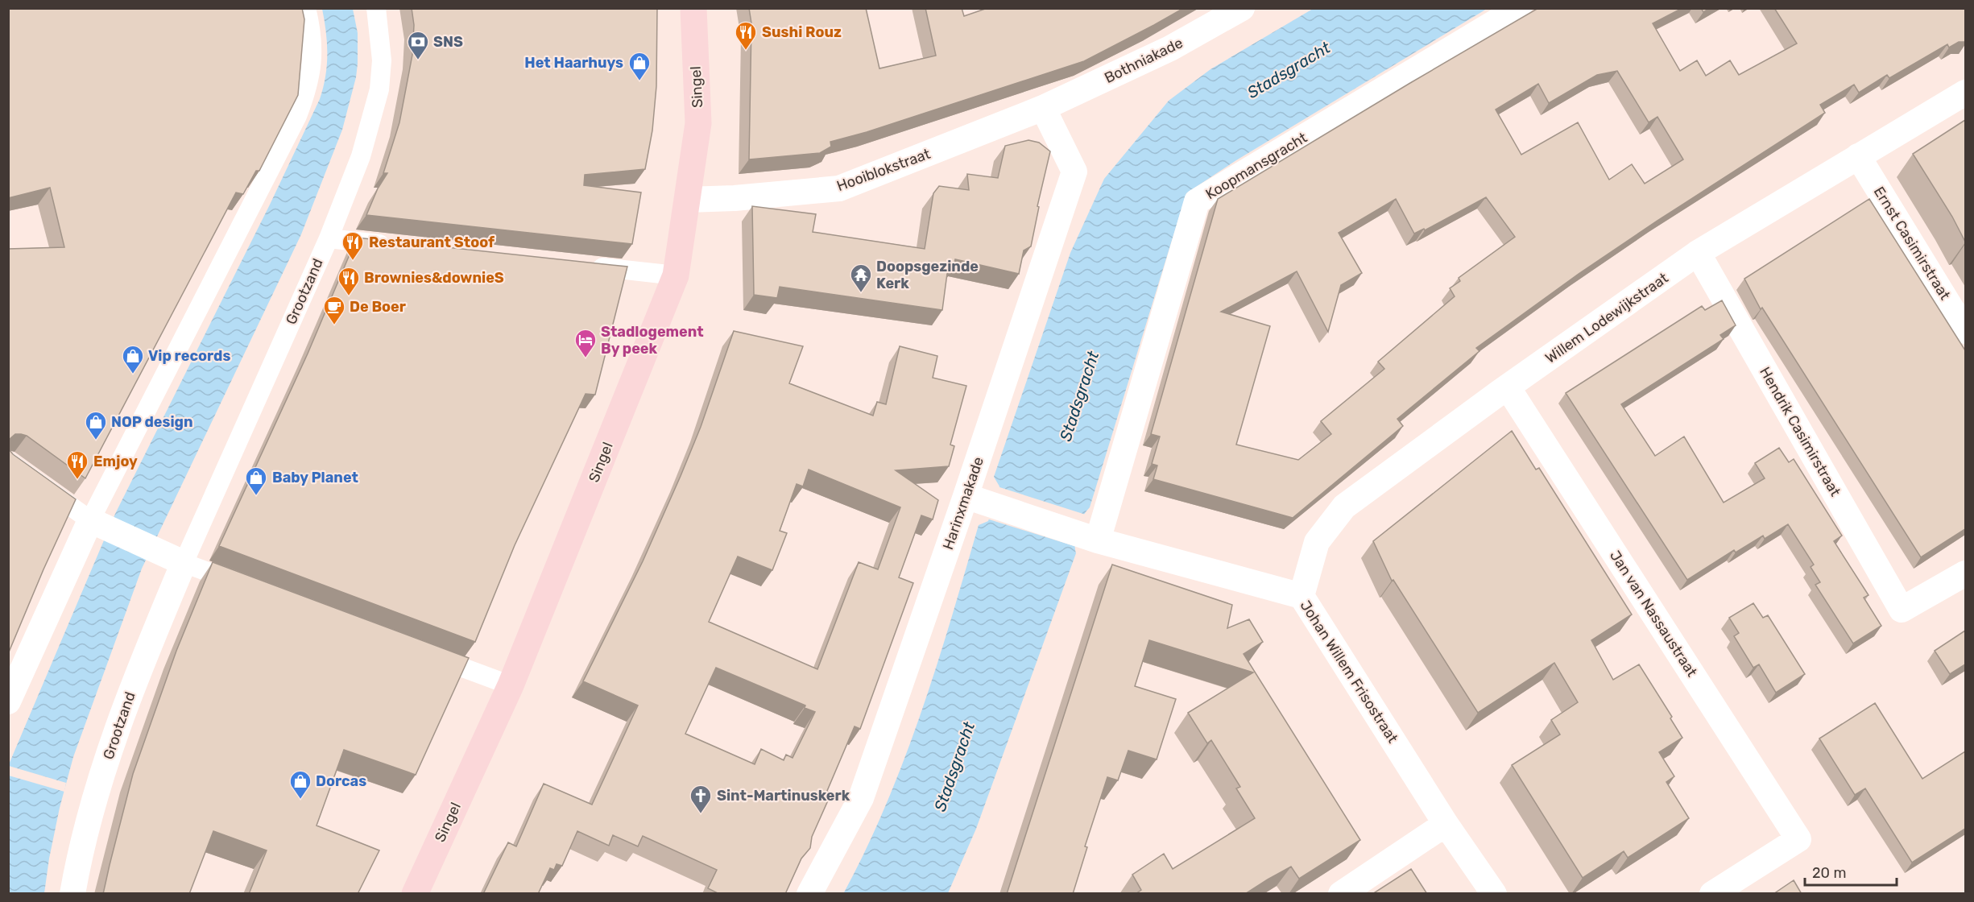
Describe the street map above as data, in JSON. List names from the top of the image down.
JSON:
{
  "streets": {
    "main road": ["Singel"],
    "street": [
      "Bothniakade",
      "Koopmansgracht",
      "Hooiblokstraat",
      "Ernst Casimirstraat",
      "Grootzand",
      "Willem Lodewijkstraat",
      "Hendrik Casimirstraat",
      "Harinxmakade",
      "Jan van Nassaustraat",
      "Johan Willem Frisostraat"
    ]
  },
  "crossings": [
    ["Bothniakade", "Hooiblokstraat"],
    ["Bothniakade", "Harinxmakade"],
    ["Singel", "Hooiblokstraat"],
    ["Koopmansgracht", "Johan Willem Frisostraat"],
    ["Hooiblokstraat", "Harinxmakade"],
    ["Ernst Casimirstraat", "Willem Lodewijkstraat"],
    ["Willem Lodewijkstraat", "Hendrik Casimirstraat"],
    ["Willem Lodewijkstraat", "Jan van Nassaustraat"],
    ["Willem Lodewijkstraat", "Johan Willem Frisostraat"],
    ["Harinxmakade", "Johan Willem Frisostraat"]
  ],
  "water": ["Stadsgracht"],
  "places": {
    "restaurant": [
      "Sushi Rouz",
      "Restaurant Stoof",
      "Brownies&downieS",
      "Emjoy"
    ],
    "bank": ["SNS"],
    "shop": [
      "Het Haarhuys",
      "Vip records",
      "NOP design",
      "Baby Planet",
      "Dorcas"
    ],
    "temple": ["Doopsgezinde Kerk"],
    "cafe": ["De Boer"],
    "hotel": ["Stadlogement By peek"],
    "church": ["Sint-Martinuskerk"]
  },
  "scale_bar": "20 m"
}
